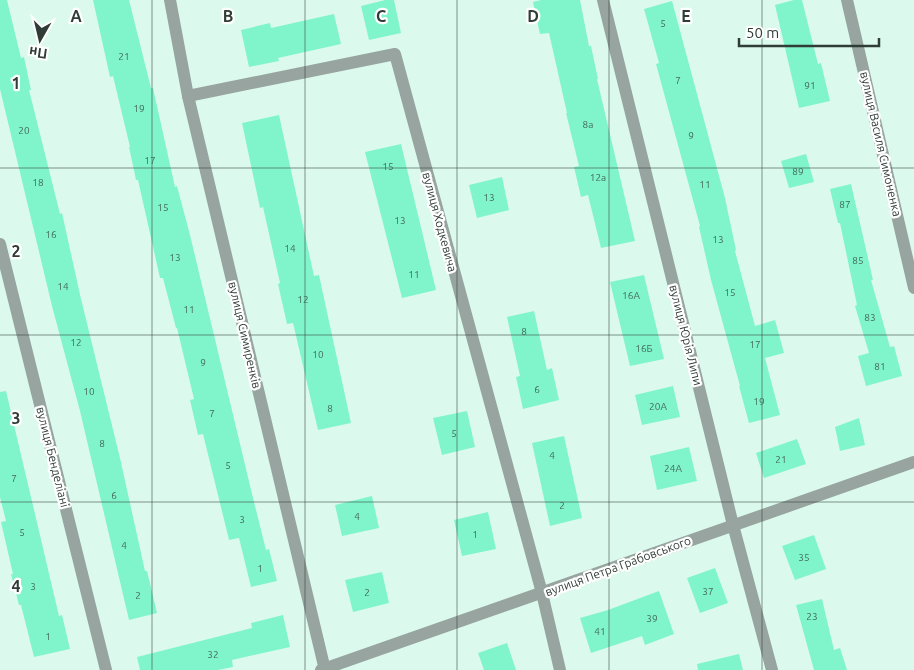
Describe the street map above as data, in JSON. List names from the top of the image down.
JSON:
{
  "streets": {
    "street": [
      "вулиця Василя Симоненка",
      "вулиця Ходкевича",
      "вулиця Симиренків",
      "вулиця Юрія Липи",
      "вулиця Бенделіані",
      "вулиця Петра Грабовського"
    ]
  },
  "crossings": [
    ["вулиця Ходкевича", "вулиця Симиренків"],
    ["вулиця Ходкевича", "вулиця Петра Грабовського"],
    ["вулиця Симиренків", "вулиця Петра Грабовського"],
    ["вулиця Юрія Липи", "вулиця Петра Грабовського"]
  ],
  "house_numbers": [
    "5",
    "21",
    "7",
    "91",
    "19",
    "8а",
    "20",
    "9",
    "17",
    "15",
    "89",
    "12а",
    "18",
    "11",
    "13",
    "87",
    "15",
    "13",
    "16",
    "13",
    "14",
    "13",
    "85",
    "11",
    "14",
    "15",
    "16А",
    "12",
    "11",
    "83",
    "8",
    "12",
    "17",
    "16Б",
    "10",
    "9",
    "81",
    "6",
    "10",
    "19",
    "20А",
    "8",
    "7",
    "5",
    "8",
    "4",
    "21",
    "5",
    "24А",
    "7",
    "6",
    "2",
    "4",
    "3",
    "5",
    "1",
    "4",
    "35",
    "1",
    "3",
    "37",
    "2",
    "2",
    "23",
    "39",
    "41",
    "1",
    "32"
  ],
  "scale_bar": "50 m",
  "north": "bottom",
  "grid": {
    "columns": [
      "A",
      "B",
      "C",
      "D",
      "E"
    ],
    "rows": [
      "1",
      "2",
      "3",
      "4"
    ]
  }
}
